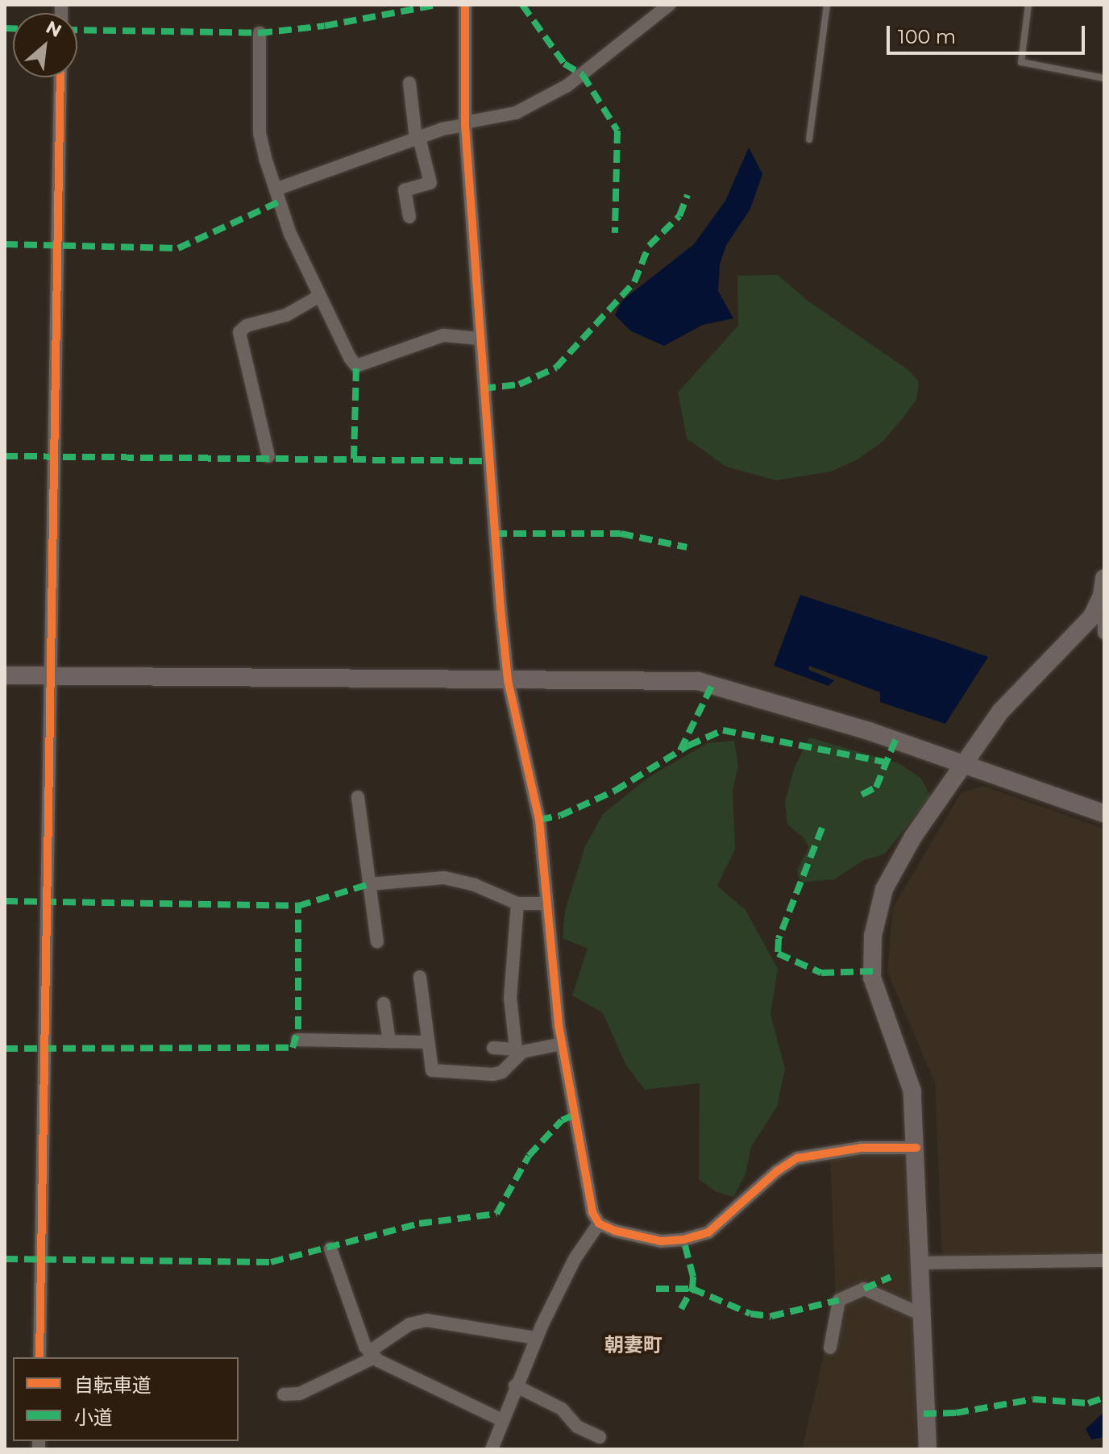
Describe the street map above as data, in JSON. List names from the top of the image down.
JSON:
{
  "districts": ["朝妻町"],
  "legend": ["自転車道", "小道"],
  "scale_bar": "100 m",
  "north": "top right"
}
